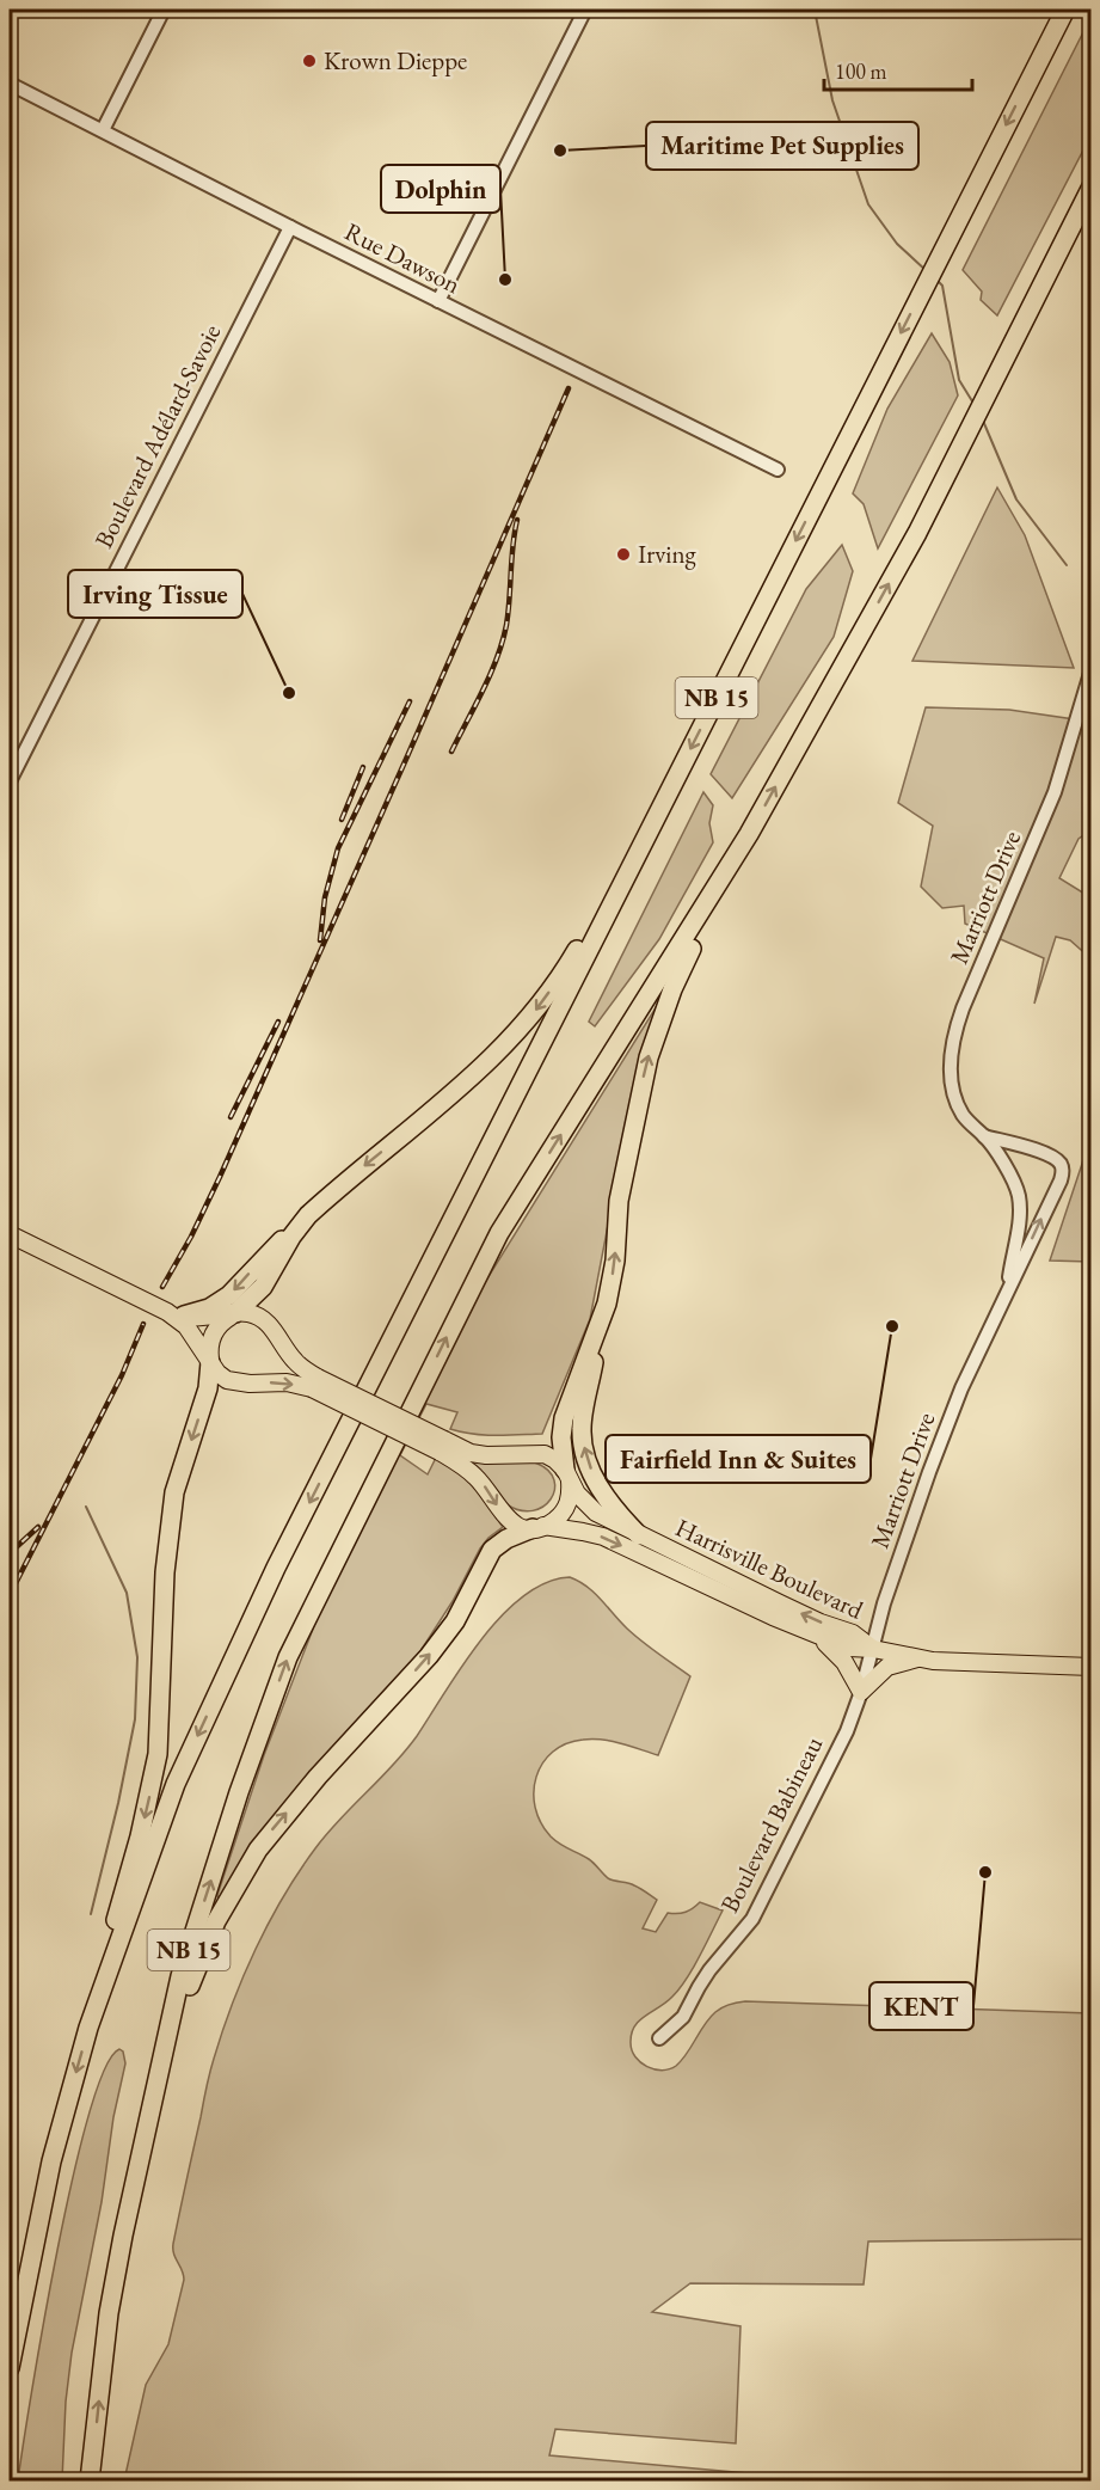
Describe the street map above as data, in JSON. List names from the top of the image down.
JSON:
{
  "streets": {
    "highway": ["NB 15"],
    "main road": ["Harrisville Boulevard"],
    "street": [
      "Rue Dawson",
      "Boulevard Adélard-Savoie",
      "Marriott Drive",
      "Boulevard Babineau"
    ]
  },
  "crossings": [
    ["Rue Dawson", "Boulevard Adélard-Savoie"],
    ["Marriott Drive", "Harrisville Boulevard"],
    ["Marriott Drive", "Boulevard Babineau"]
  ],
  "places": [
    "Krown Dieppe",
    "Maritime Pet Supplies",
    "Dolphin",
    "Irving",
    "Irving Tissue",
    "Fairfield Inn & Suites",
    "KENT"
  ],
  "scale_bar": "100 m"
}
